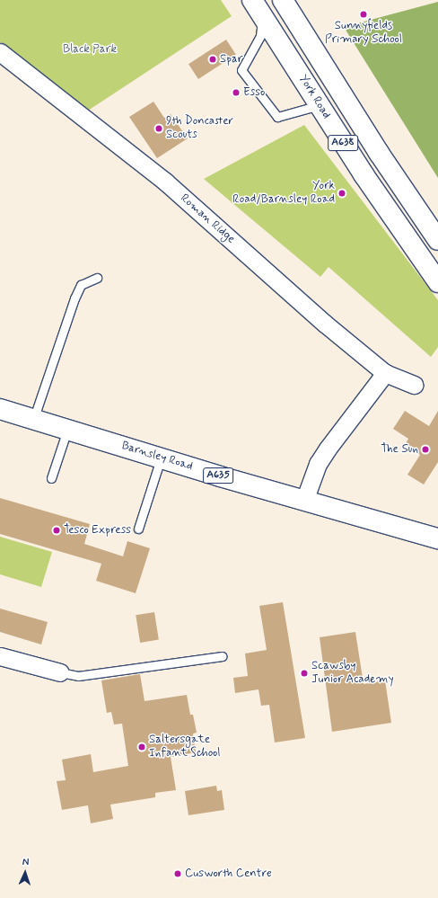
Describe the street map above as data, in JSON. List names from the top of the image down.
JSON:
{
  "streets": {
    "highway": [
      "York Road",
      "A638",
      "Barnsley Road",
      "A635"
    ],
    "street": ["Roman Ridge"]
  },
  "parks": ["Black Park"],
  "places": [
    "Sunnyfields Primary School",
    "Spar",
    "Esso",
    "9th Doncaster Scouts",
    "York Road/Barnsley Road",
    "The Sun",
    "Tesco Express",
    "Scawsby Junior Academy",
    "Saltersgate Infant School",
    "Cusworth Centre"
  ],
  "north": "top"
}
